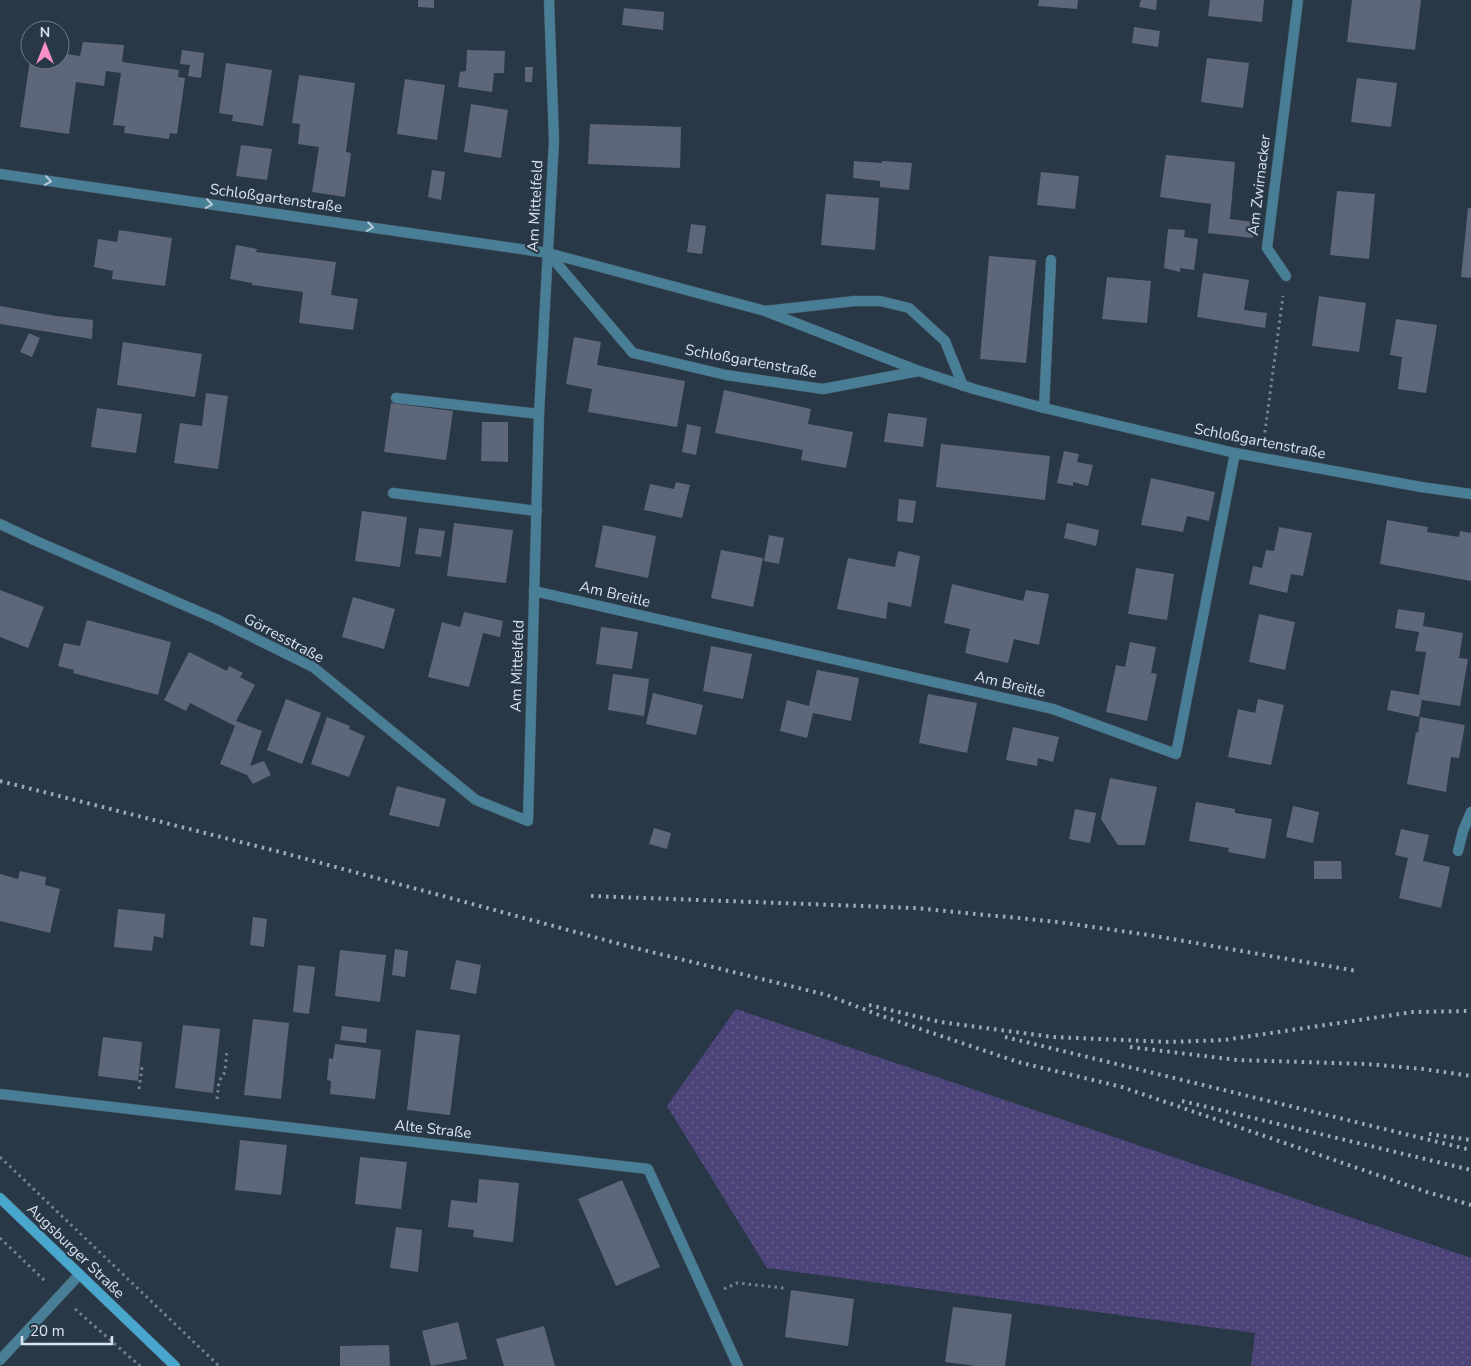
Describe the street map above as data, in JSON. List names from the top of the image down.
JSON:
{
  "streets": {
    "street": [
      "Am Zwirnacker",
      "Schloßgartenstraße",
      "Am Mittelfeld",
      "Am Breitle",
      "Görresstraße",
      "Alte Straße",
      "Augsburger Straße"
    ]
  },
  "crossings": [
    ["Schloßgartenstraße", "Am Mittelfeld"],
    ["Schloßgartenstraße", "Am Breitle"],
    ["Am Mittelfeld", "Am Breitle"],
    ["Am Mittelfeld", "Görresstraße"]
  ],
  "scale_bar": "20 m",
  "north": "top"
}
